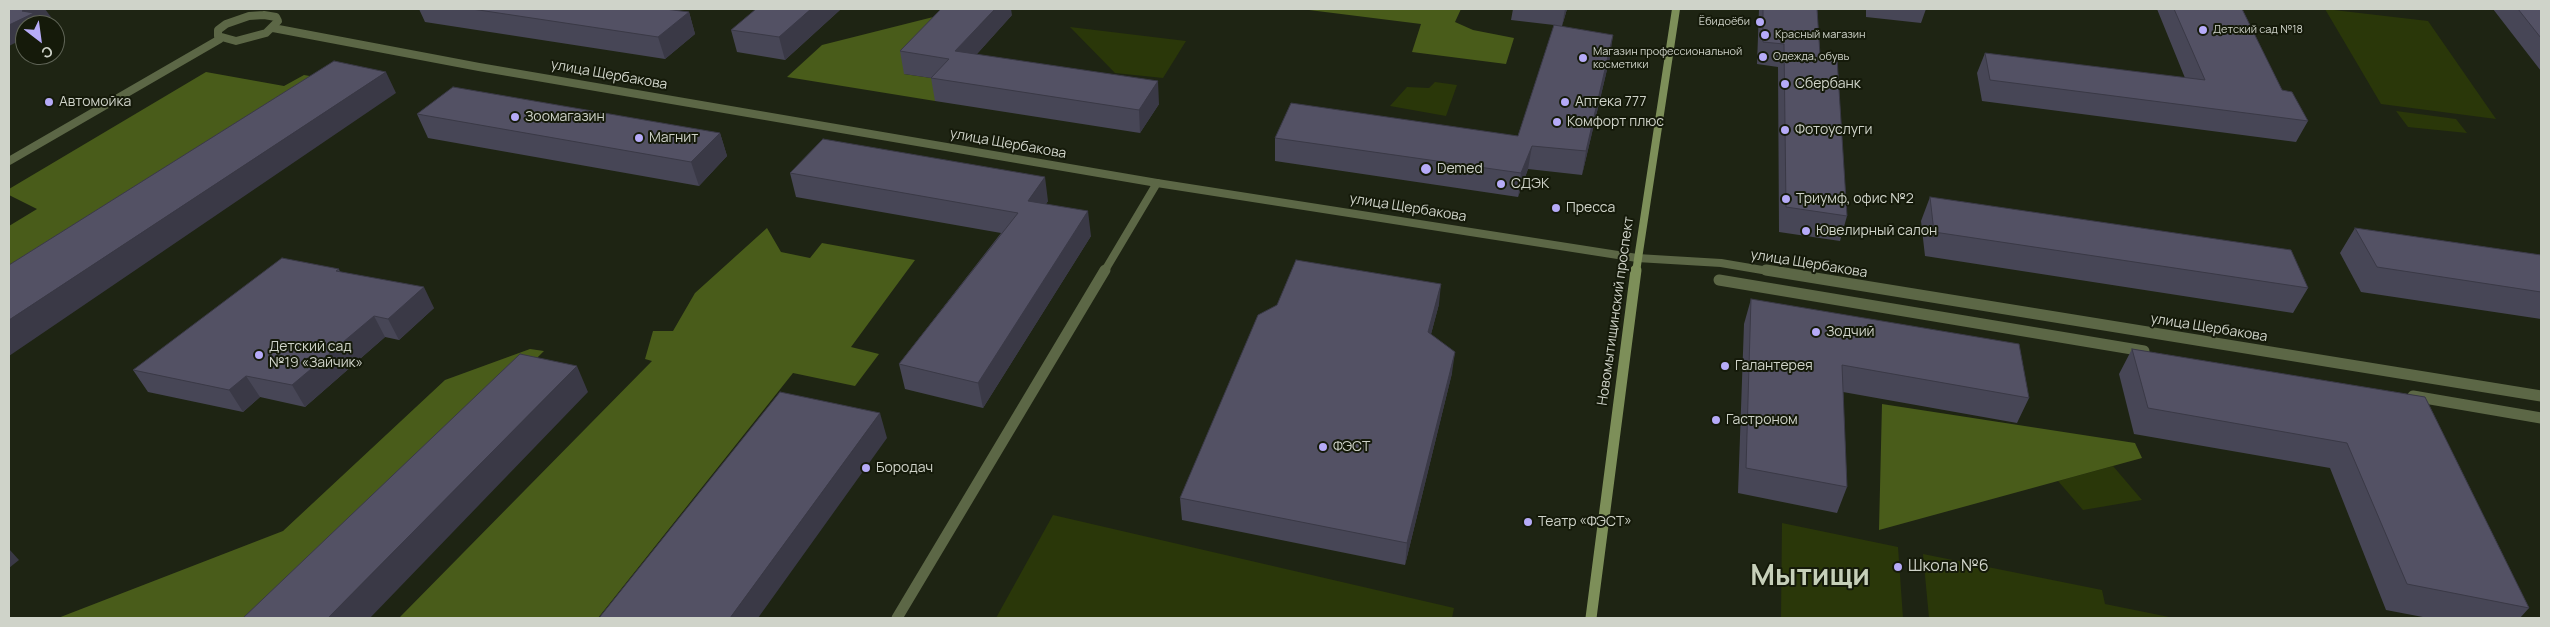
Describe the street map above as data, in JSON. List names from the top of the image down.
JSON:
{
  "streets": {
    "main road": ["Новомытищинский проспект"],
    "street": ["улица Щербакова"]
  },
  "crossings": [
    ["улица Щербакова", "Новомытищинский проспект"]
  ],
  "districts": ["Мытищи"],
  "places": [
    "Ёбидоёби",
    "Детский сад №18",
    "Красный магазин",
    "Одежда, обувь",
    "Магазин профессиональной косметики",
    "Сбербанк",
    "Автомойка",
    "Аптека 777",
    "Зоомагазин",
    "Комфорт плюс",
    "Фотоуслуги",
    "Магнит",
    "Demed",
    "СДЭК",
    "Триумф, офис №2",
    "Пресса",
    "Ювелирный салон",
    "Зодчий",
    "Детский сад №19 «Зайчик»",
    "Галантерея",
    "Гастроном",
    "ФЭСТ",
    "Бородач",
    "Театр «ФЭСТ»",
    "Школа №6"
  ],
  "north": "bottom right"
}
